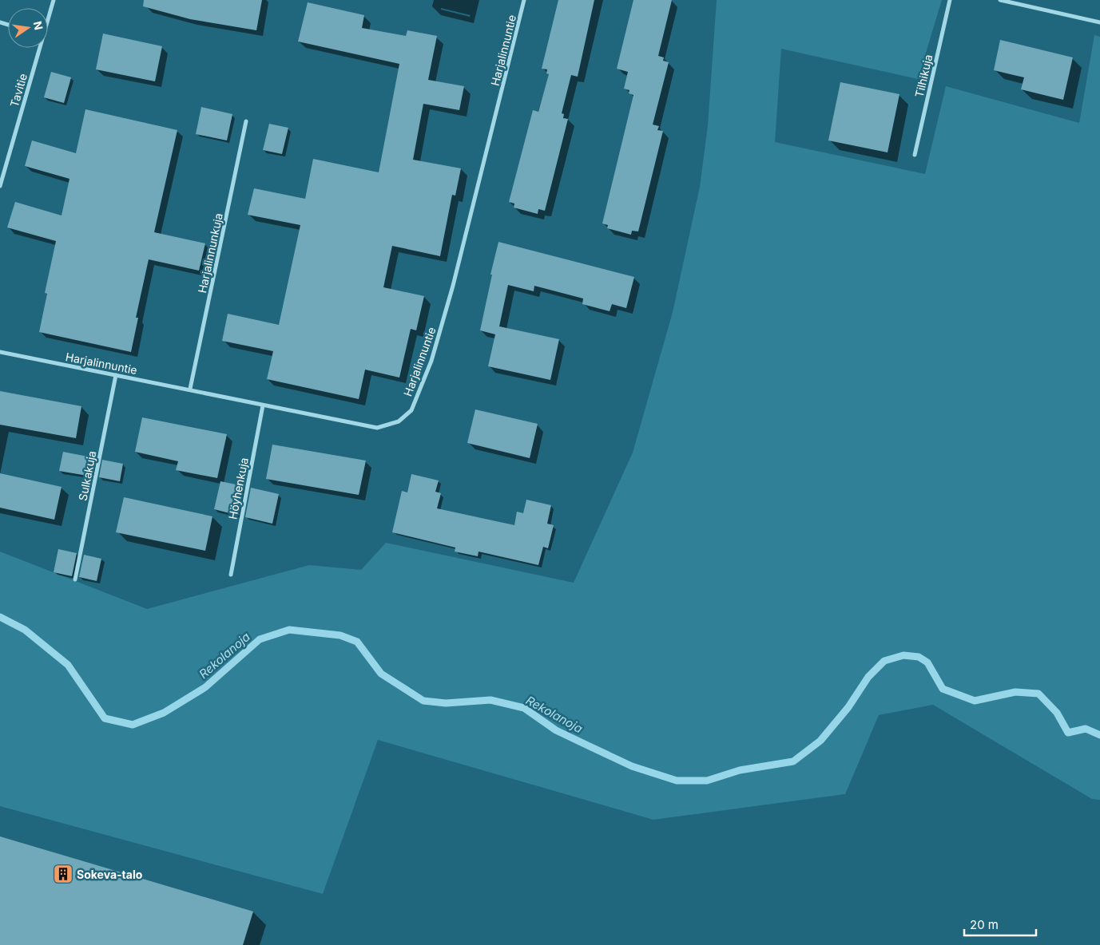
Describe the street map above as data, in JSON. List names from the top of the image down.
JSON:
{
  "streets": {
    "street": [
      "Harjalinnuntie",
      "Tilhikuja",
      "Tavitie",
      "Harjalinnunkuja",
      "Sulkakuja",
      "Höyhenkuja"
    ]
  },
  "crossings": [
    ["Harjalinnuntie", "Harjalinnunkuja"],
    ["Harjalinnuntie", "Sulkakuja"],
    ["Harjalinnuntie", "Höyhenkuja"]
  ],
  "water": ["Rekolanoja"],
  "places": {
    "building": ["Sokeva-talo"]
  },
  "scale_bar": "20 m",
  "north": "right"
}
